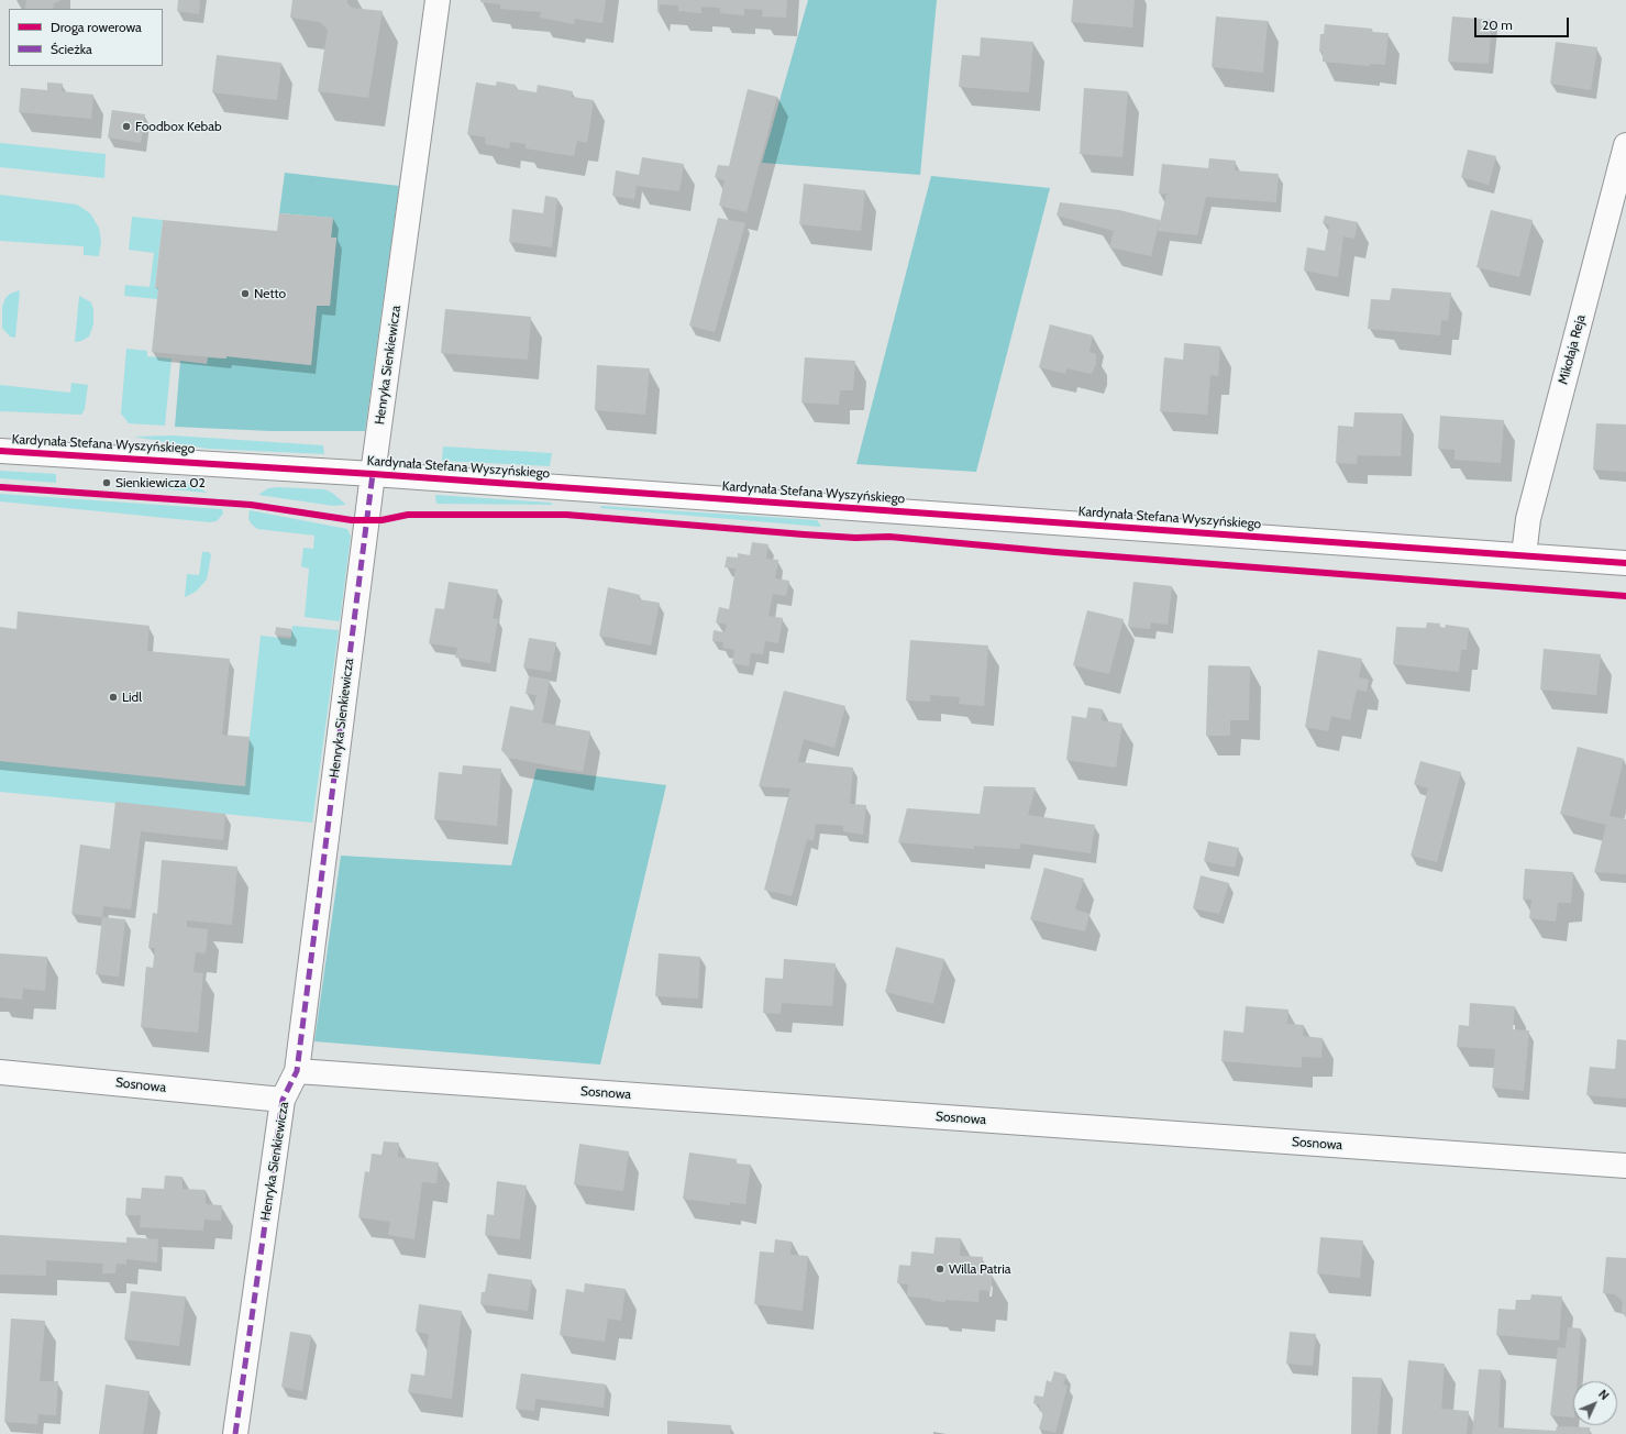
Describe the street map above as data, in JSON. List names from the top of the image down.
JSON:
{
  "streets": {
    "street": [
      "Mikołaja Reja",
      "Henryka Sienkiewicza",
      "Kardynała Stefana Wyszyńskiego",
      "Sosnowa"
    ]
  },
  "crossings": [
    ["Mikołaja Reja", "Kardynała Stefana Wyszyńskiego"],
    ["Henryka Sienkiewicza", "Kardynała Stefana Wyszyńskiego"],
    ["Henryka Sienkiewicza", "Sosnowa"]
  ],
  "places": [
    "Foodbox Kebab",
    "Netto",
    "Sienkiewicza 02",
    "Lidl",
    "Willa Patria"
  ],
  "legend": ["Droga rowerowa", "Ścieżka"],
  "scale_bar": "20 m",
  "north": "top right"
}
